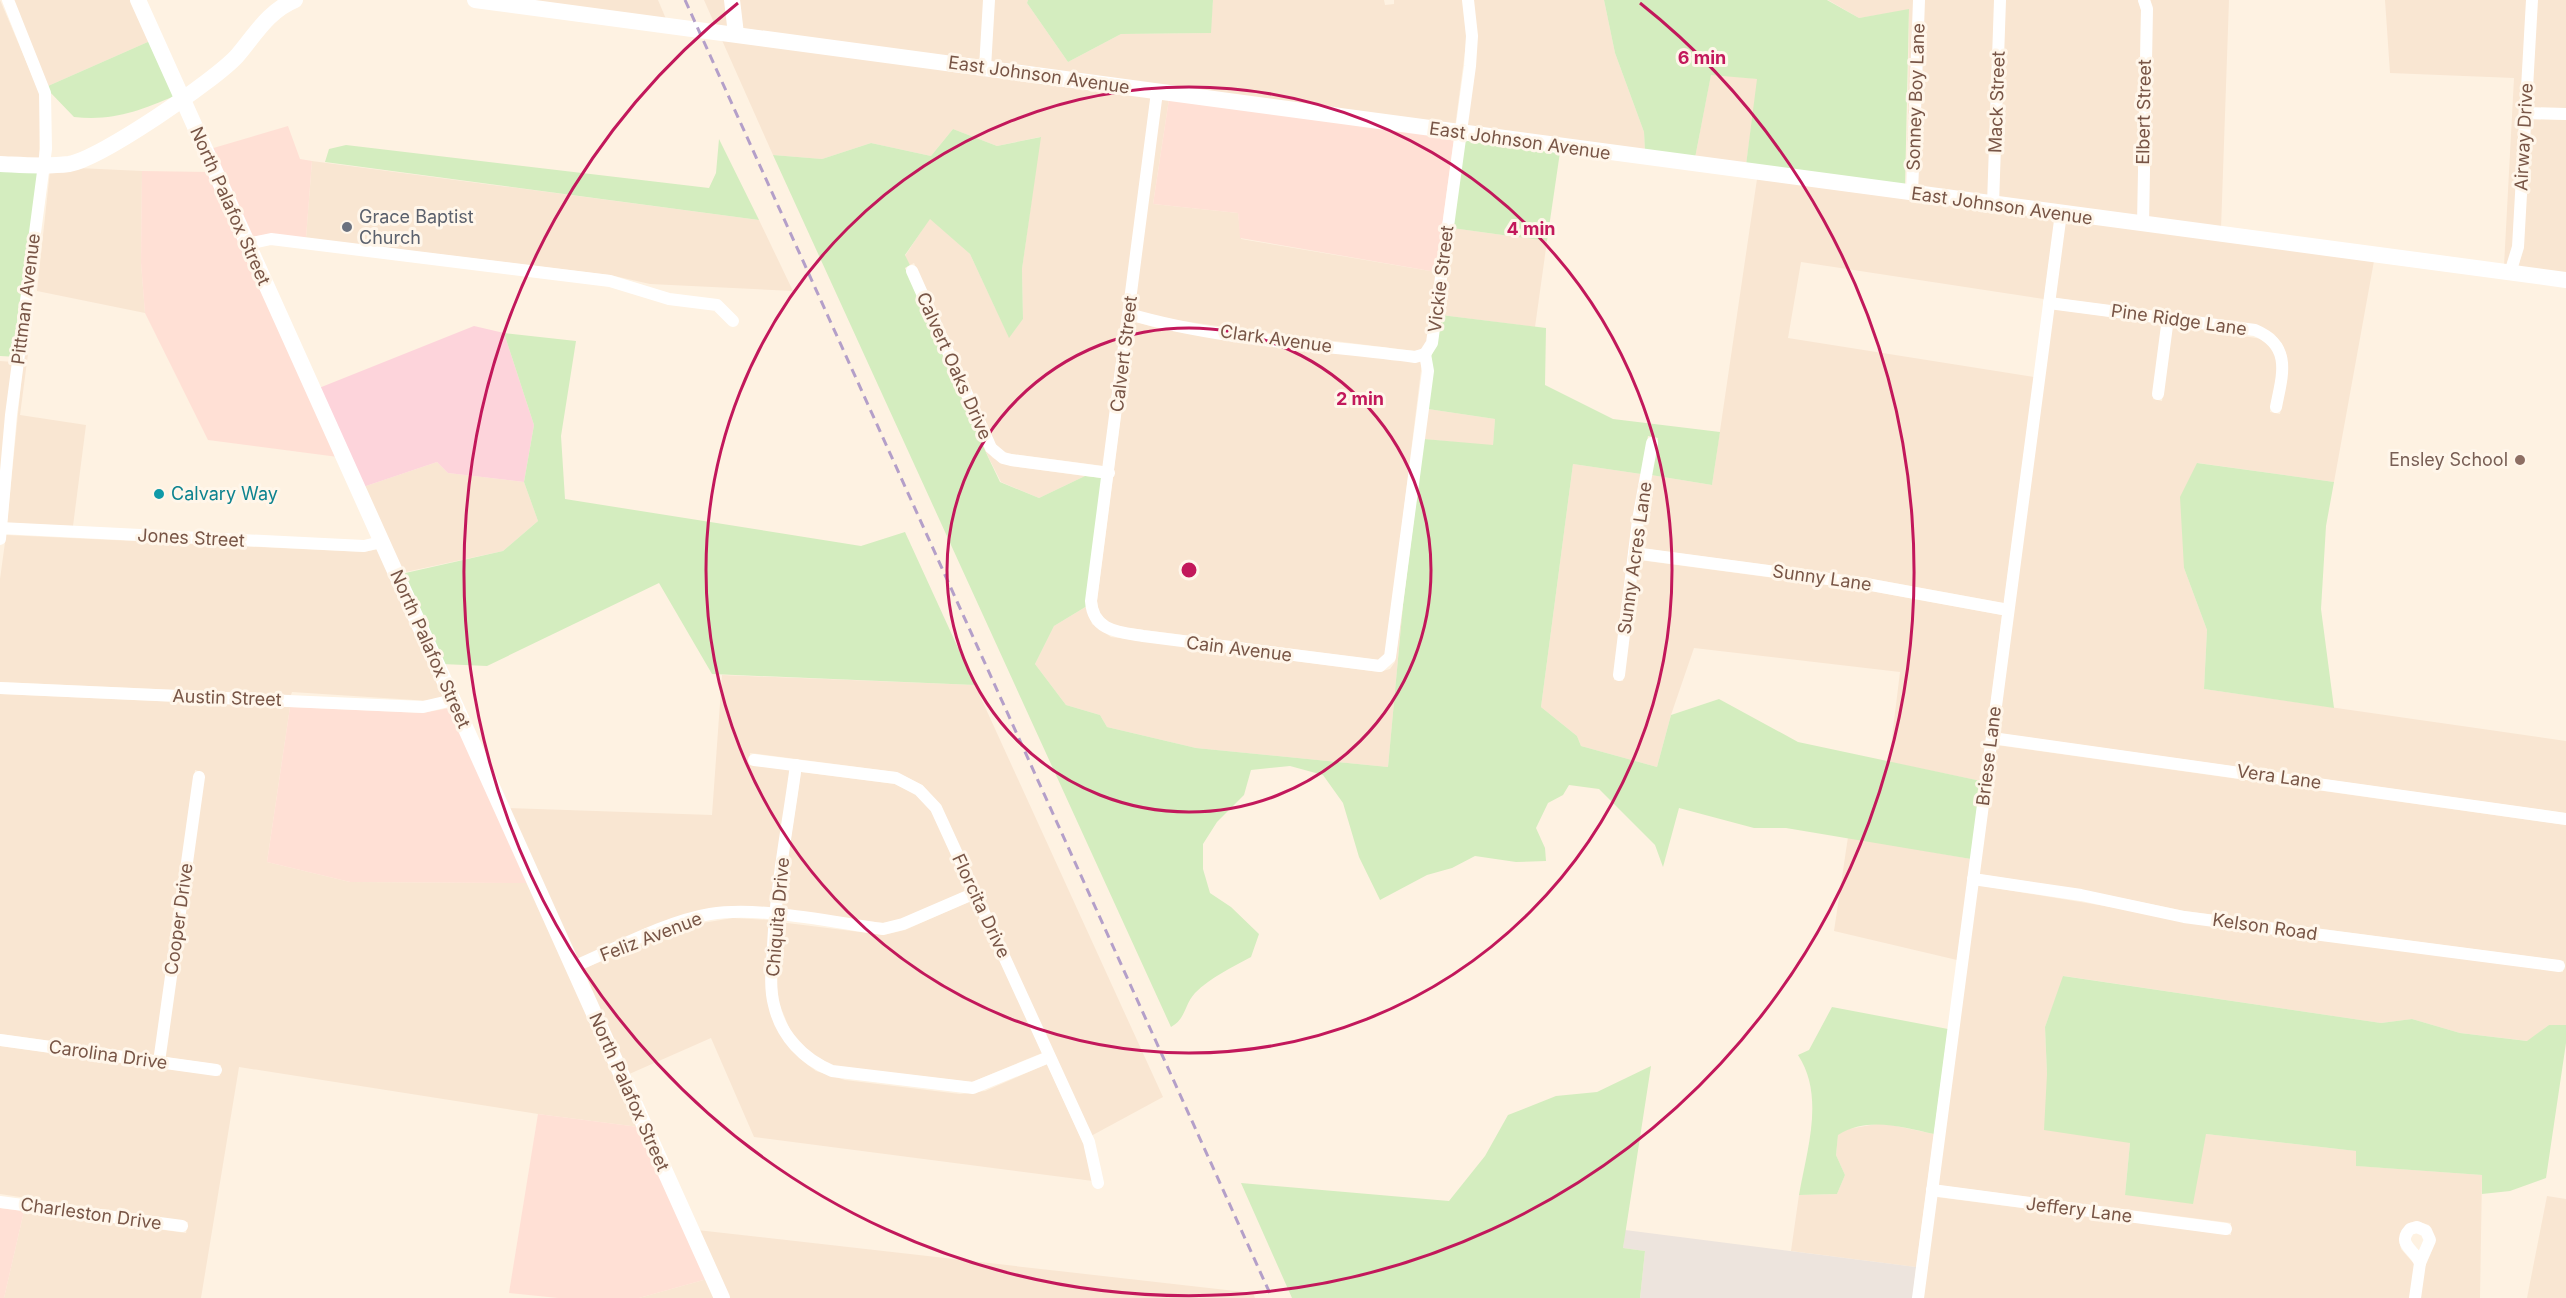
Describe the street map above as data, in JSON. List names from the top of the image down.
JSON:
{
  "streets": {
    "main road": ["East Johnson Avenue", "North Palafox Street"],
    "street": [
      "Sonney Boy Lane",
      "Mack Street",
      "Elbert Street",
      "Airway Drive",
      "Vickie Street",
      "Pittman Avenue",
      "Pine Ridge Lane",
      "Clark Avenue",
      "Calvert Street",
      "Calvert Oaks Drive",
      "Jones Street",
      "Sunny Acres Lane",
      "Sunny Lane",
      "Cain Avenue",
      "Austin Street",
      "Briese Lane",
      "Vera Lane",
      "Florcita Drive",
      "Chiquita Drive",
      "Cooper Drive",
      "Kelson Road",
      "Feliz Avenue",
      "Carolina Drive",
      "Jeffery Lane",
      "Charleston Drive"
    ]
  },
  "crossings": [
    ["East Johnson Avenue", "Sonney Boy Lane"],
    ["East Johnson Avenue", "Mack Street"],
    ["East Johnson Avenue", "Elbert Street"],
    ["East Johnson Avenue", "Airway Drive"],
    ["East Johnson Avenue", "Vickie Street"],
    ["East Johnson Avenue", "Calvert Street"],
    ["East Johnson Avenue", "Briese Lane"],
    ["North Palafox Street", "Jones Street"],
    ["North Palafox Street", "Austin Street"],
    ["North Palafox Street", "Feliz Avenue"],
    ["Vickie Street", "Clark Avenue"],
    ["Vickie Street", "Cain Avenue"],
    ["Pittman Avenue", "Jones Street"],
    ["Pine Ridge Lane", "Briese Lane"],
    ["Clark Avenue", "Calvert Street"],
    ["Calvert Street", "Calvert Oaks Drive"],
    ["Calvert Street", "Cain Avenue"],
    ["Sunny Acres Lane", "Sunny Lane"],
    ["Sunny Lane", "Briese Lane"],
    ["Briese Lane", "Vera Lane"],
    ["Briese Lane", "Kelson Road"],
    ["Briese Lane", "Jeffery Lane"],
    ["Florcita Drive", "Chiquita Drive"],
    ["Florcita Drive", "Feliz Avenue"],
    ["Chiquita Drive", "Feliz Avenue"],
    ["Cooper Drive", "Carolina Drive"]
  ],
  "places": ["Grace Baptist Church", "Ensley School", "Calvary Way"],
  "rings": ["6 min", "4 min", "2 min"]
}
